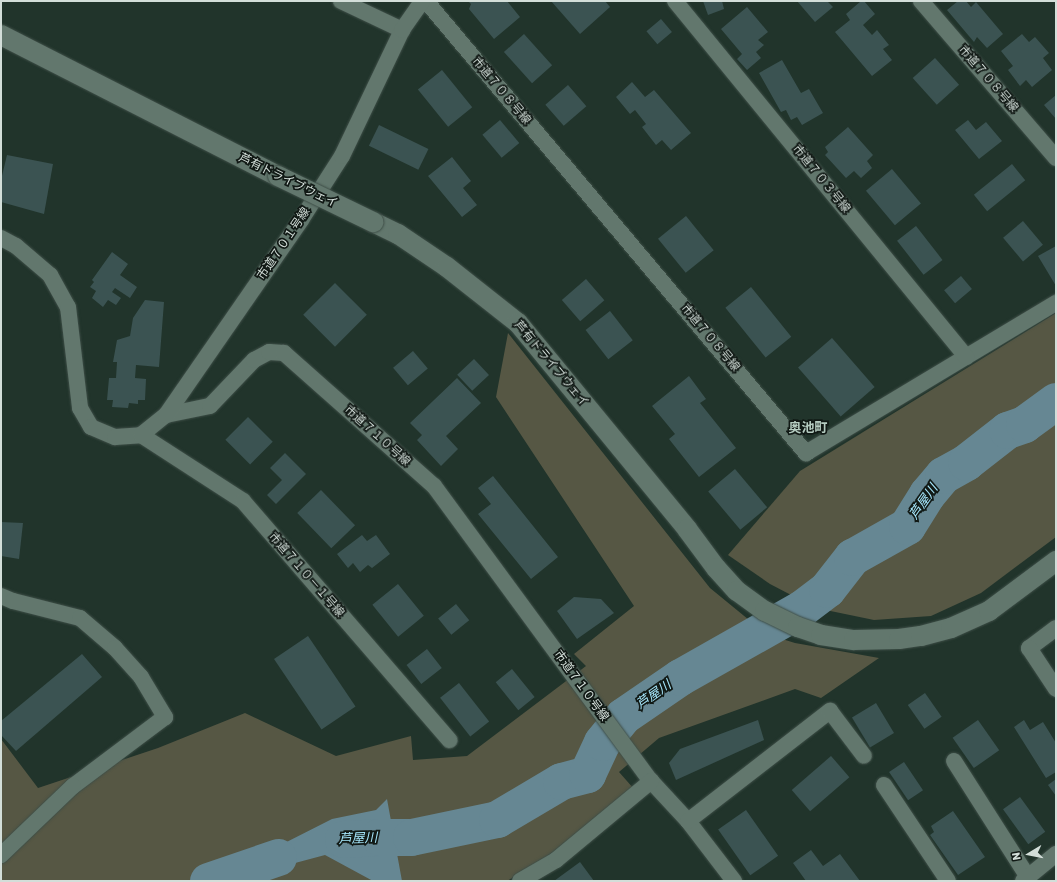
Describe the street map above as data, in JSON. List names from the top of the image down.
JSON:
{
  "streets": {
    "street": [
      "市道７０８号線",
      "市道７０３号線",
      "芦有ドライブウェイ",
      "市道７０１号線",
      "市道７１０号線",
      "市道７１０－１号線"
    ]
  },
  "crossings": [
    ["市道７０８号線", "市道７０３号線"],
    ["市道７０１号線", "市道７１０号線"],
    ["市道７１０号線", "市道７１０－１号線"]
  ],
  "districts": ["奥池町"],
  "water": ["芦屋川"],
  "north": "left"
}
